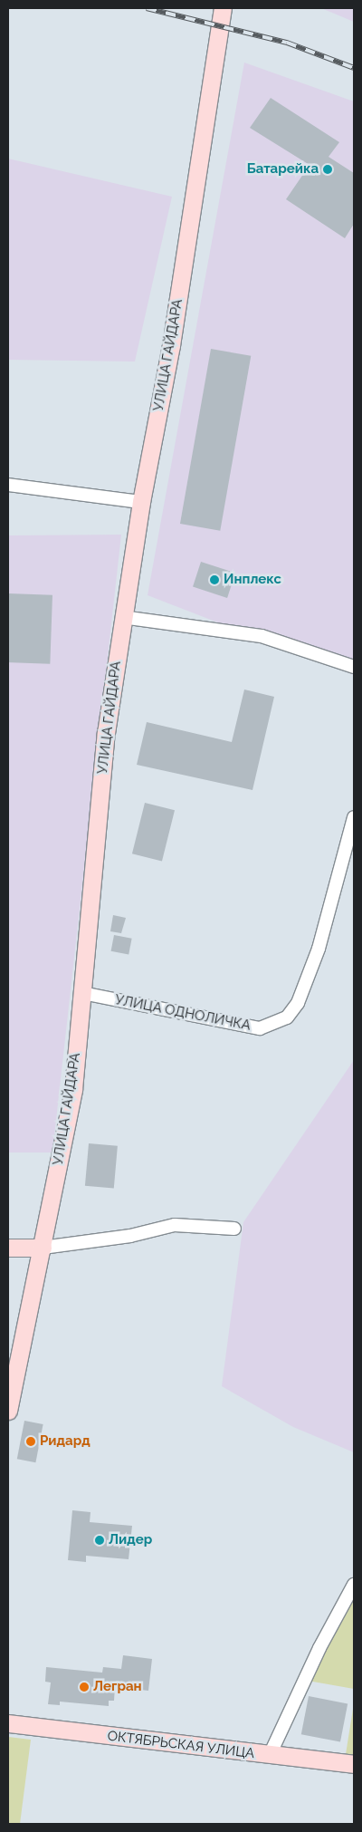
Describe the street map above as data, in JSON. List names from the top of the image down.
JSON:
{
  "streets": {
    "main road": ["УЛИЦА ГАЙДАРА", "ОКТЯБРЬСКАЯ УЛИЦА"],
    "street": ["УЛИЦА ОДНОЛИЧКА"]
  },
  "crossings": [
    ["УЛИЦА ГАЙДАРА", "УЛИЦА ОДНОЛИЧКА"]
  ],
  "places": [
    "Батарейка",
    "Инплекс",
    "Ридард",
    "Лидер",
    "Легран"
  ]
}
